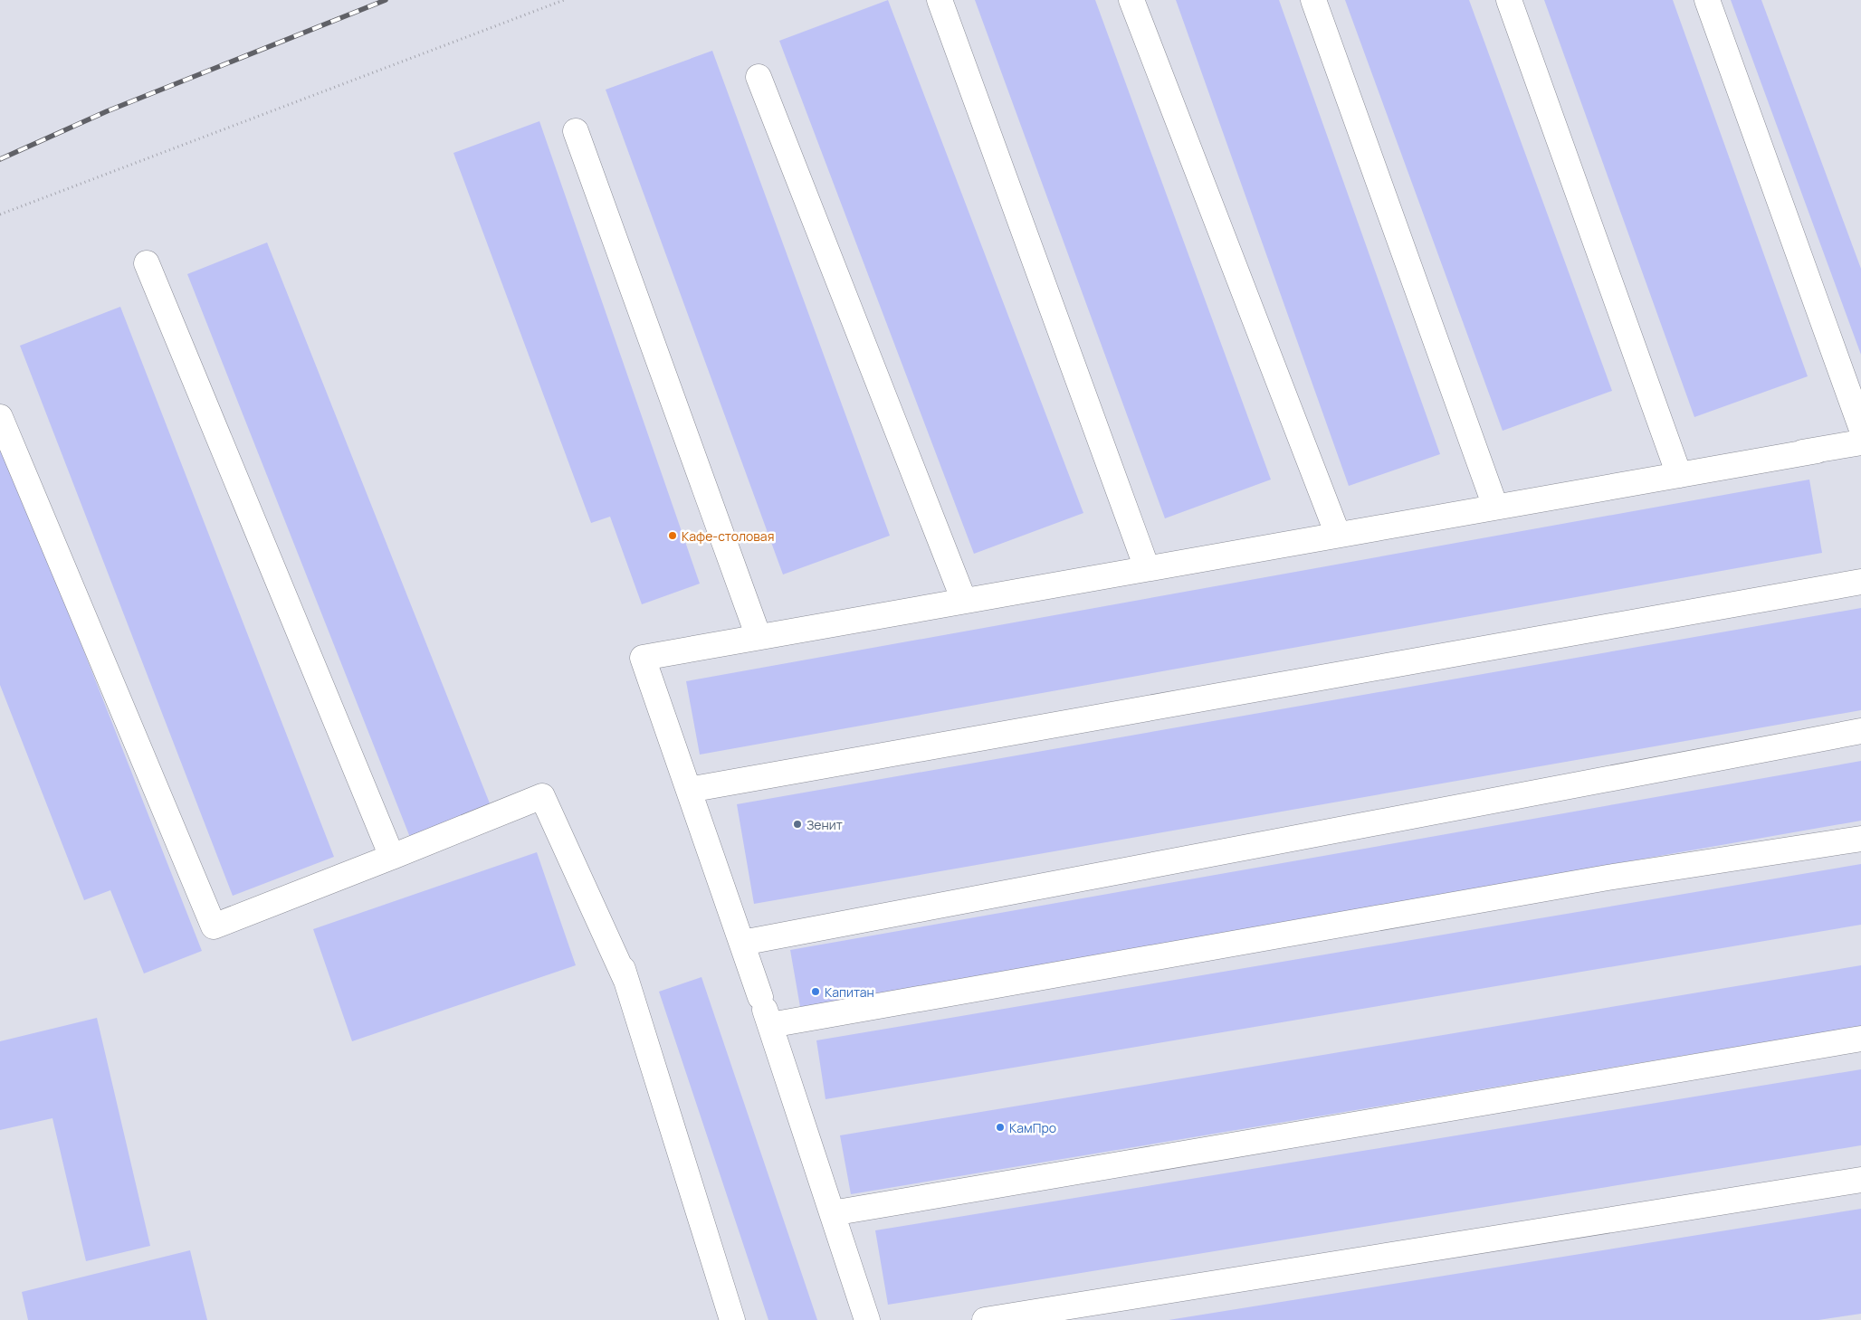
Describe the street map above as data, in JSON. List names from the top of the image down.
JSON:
{
  "places": [
    "Кафе-столовая",
    "Зенит",
    "Капитан",
    "КамПро"
  ]
}
